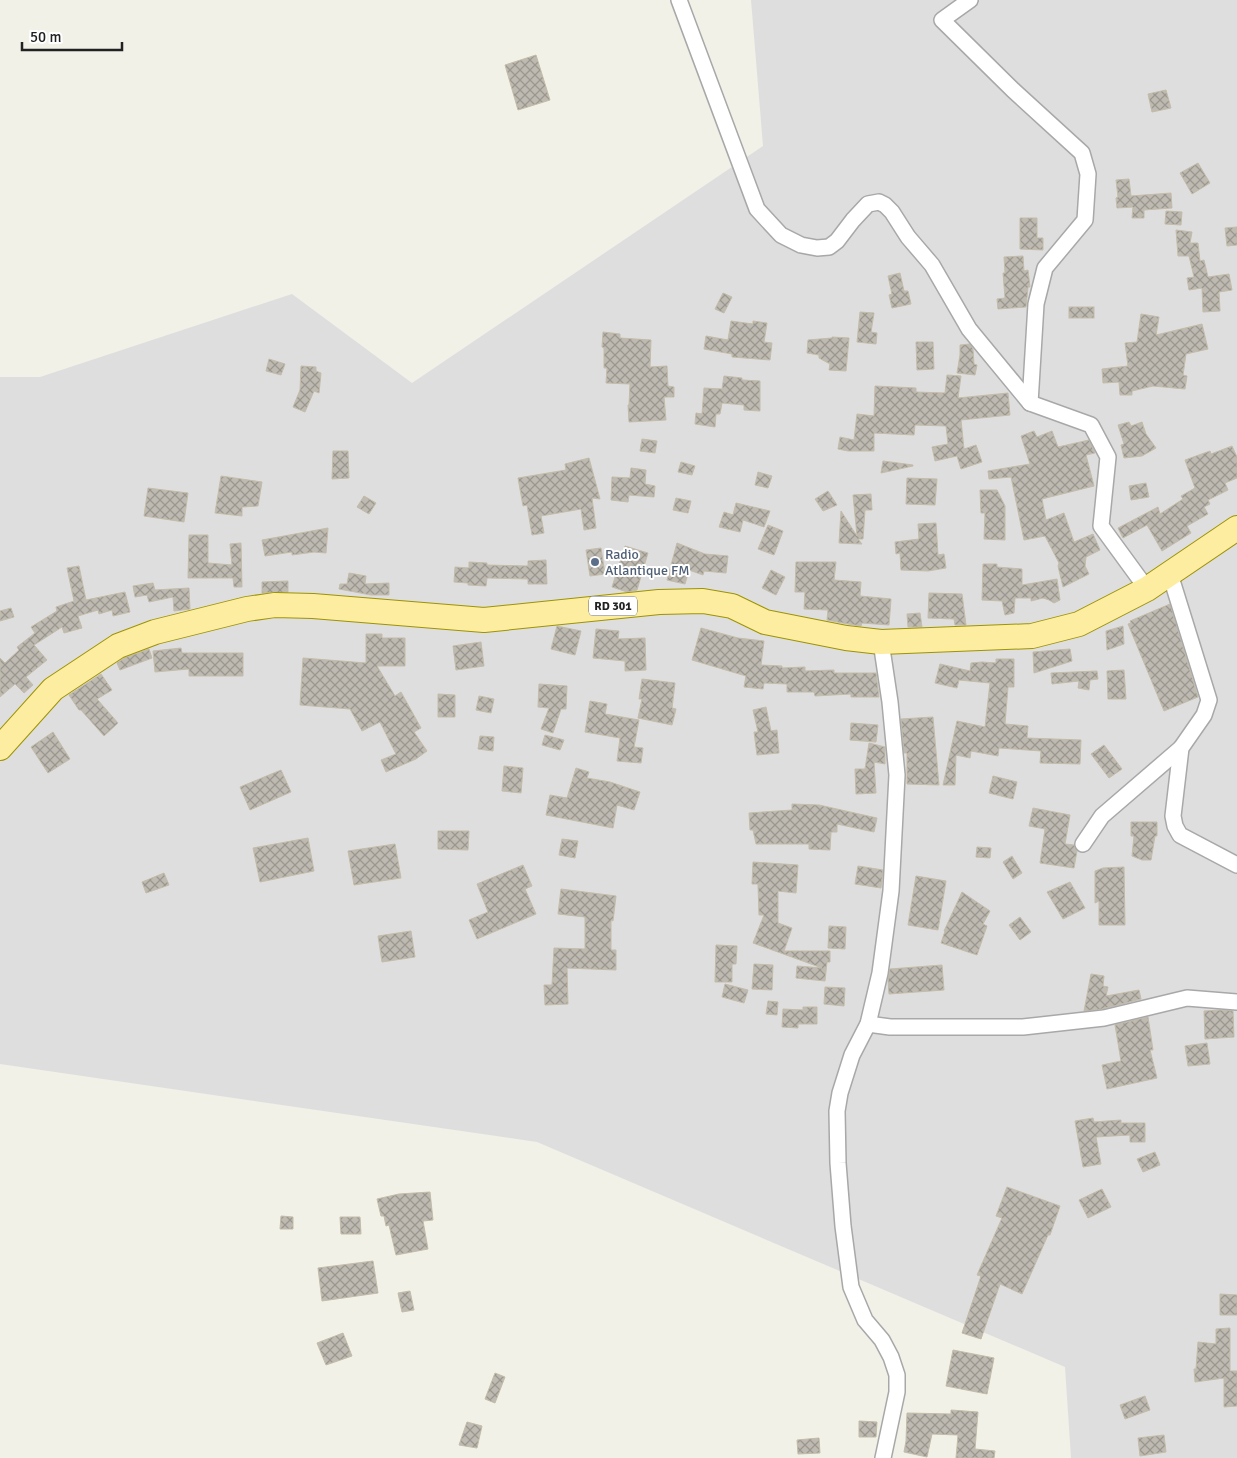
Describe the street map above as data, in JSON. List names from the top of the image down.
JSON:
{
  "streets": {
    "main road": ["RD 301"]
  },
  "places": ["Radio Atlantique FM"],
  "scale_bar": "50 m"
}
